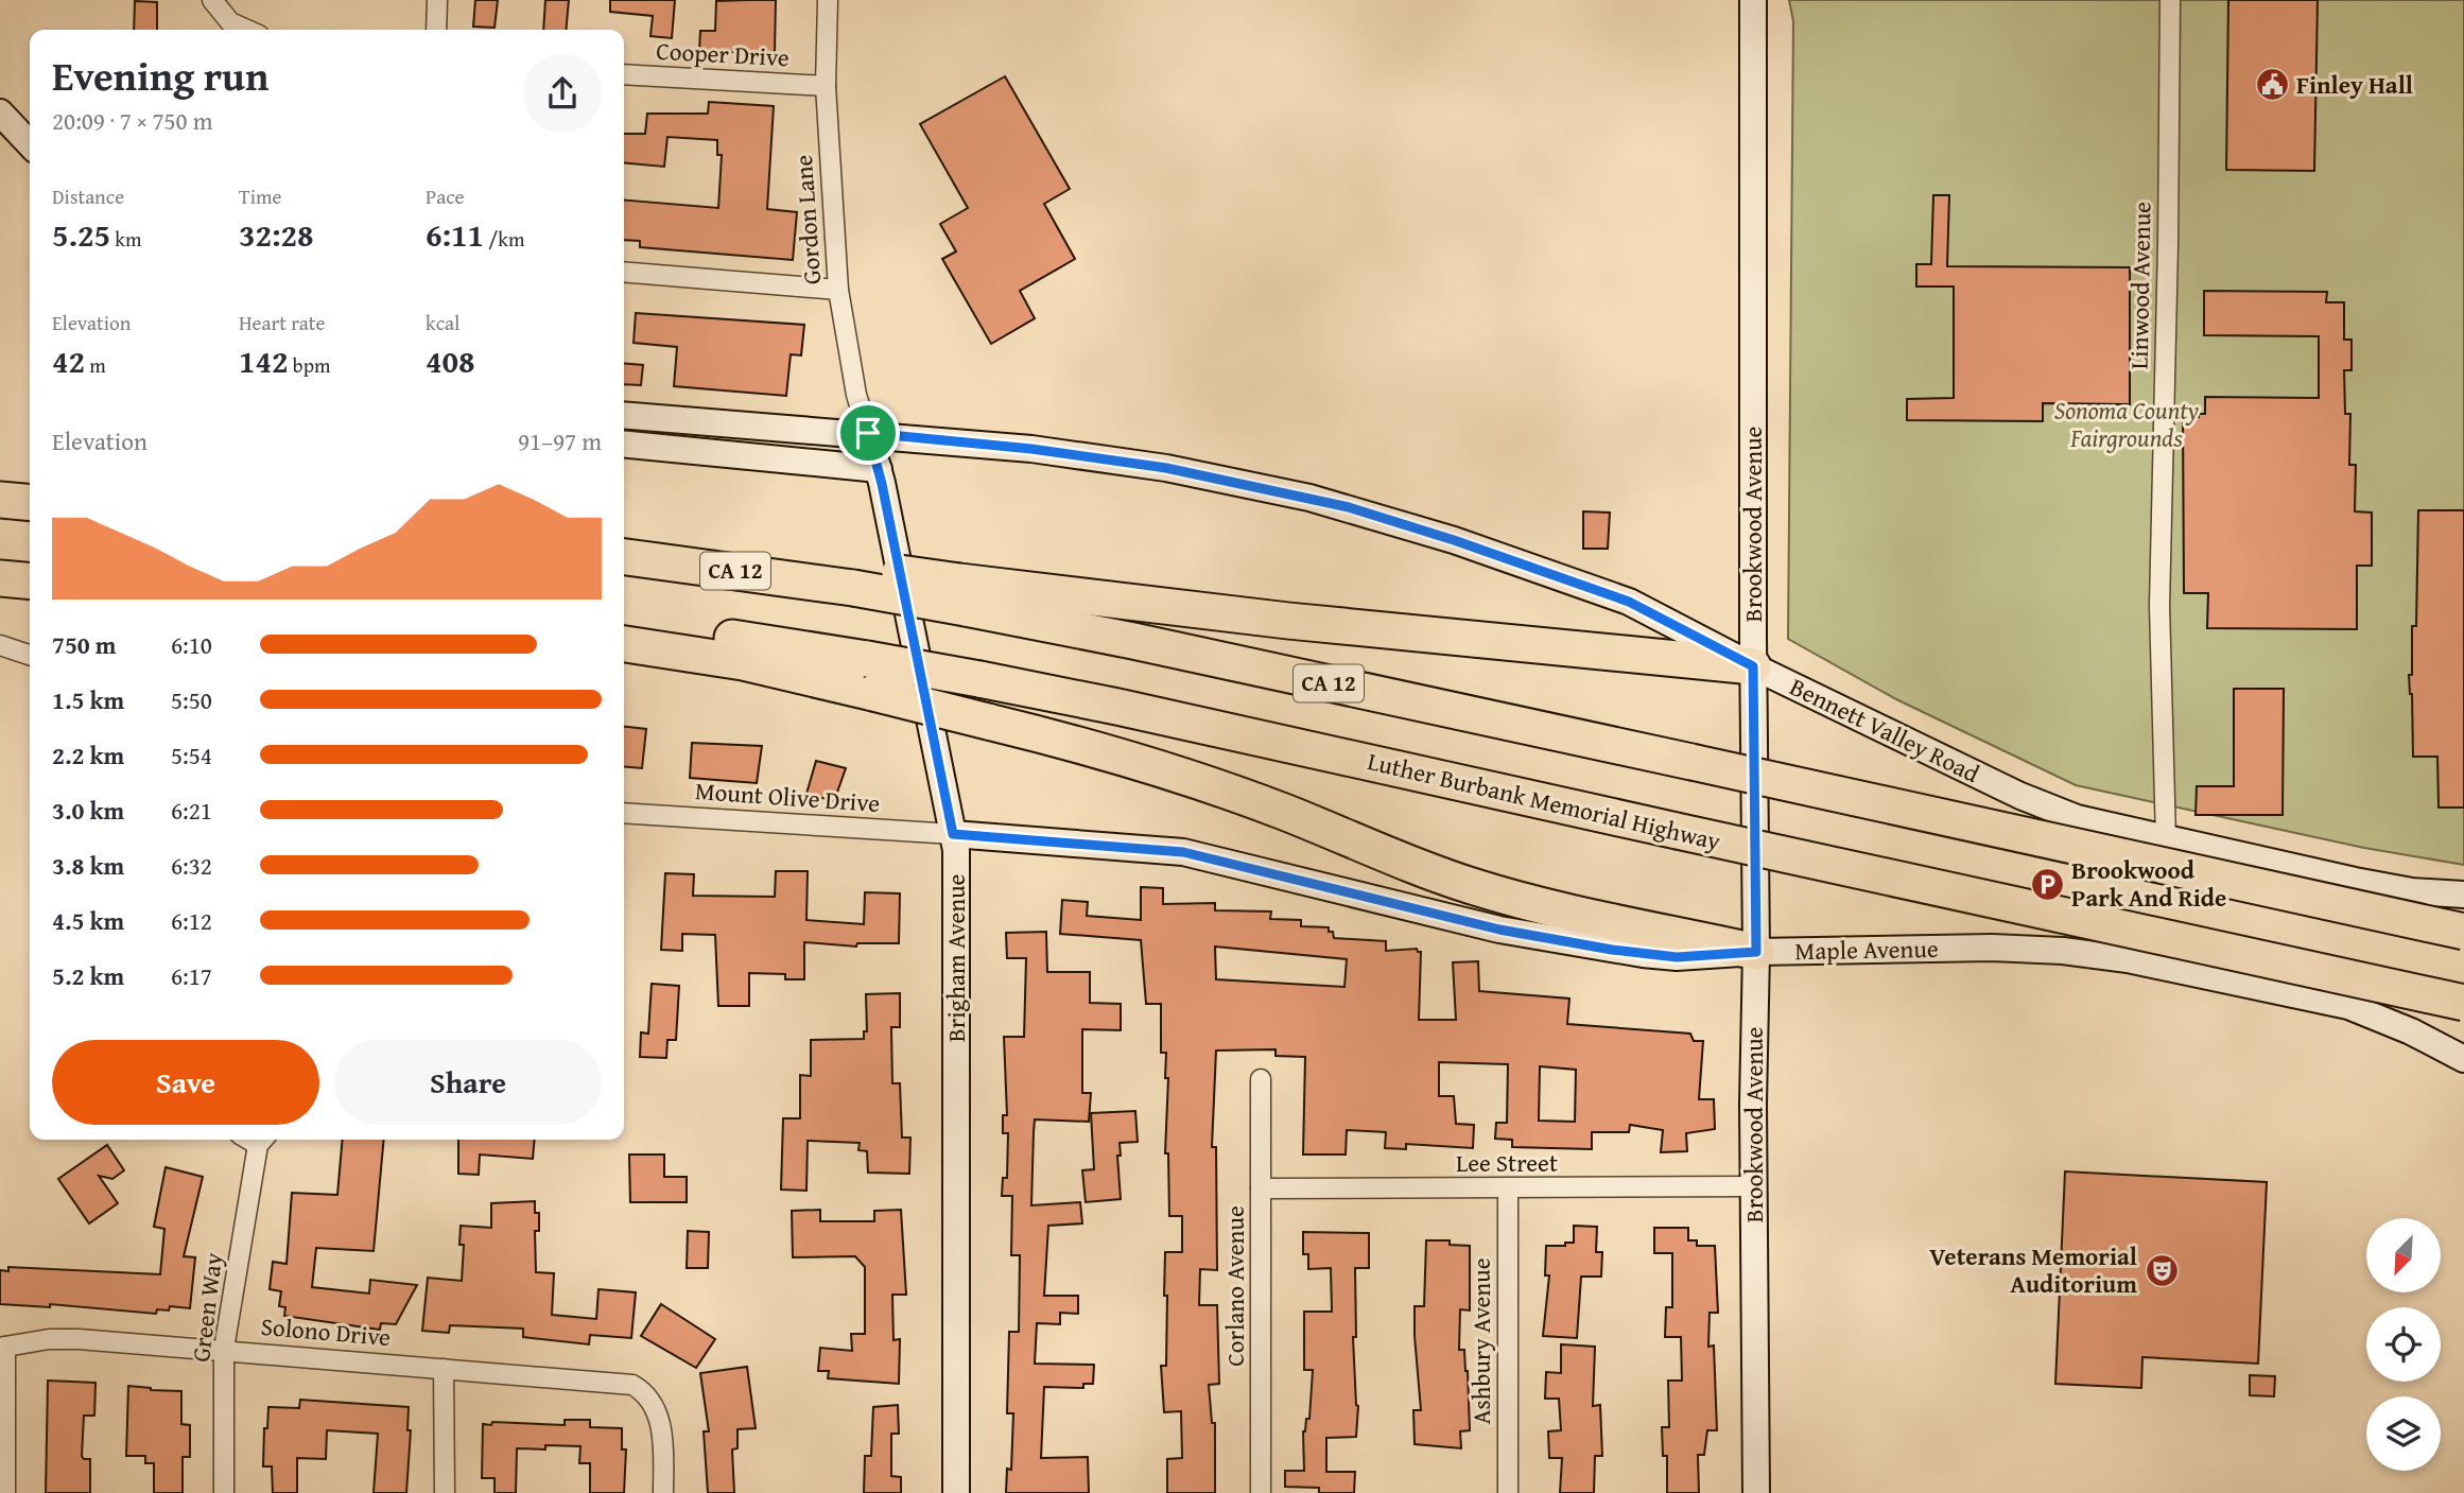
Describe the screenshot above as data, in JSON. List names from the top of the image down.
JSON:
{
  "streets": {
    "highway": ["CA 12", "Luther Burbank Memorial Highway"],
    "street": [
      "Cooper Drive",
      "Gordon Lane",
      "Linwood Avenue",
      "Brookwood Avenue",
      "Bennett Valley Road",
      "Mount Olive Drive",
      "Maple Avenue",
      "Brigham Avenue",
      "Lee Street",
      "Corlano Avenue",
      "Green Way",
      "Solono Drive",
      "Ashbury Avenue"
    ]
  },
  "crossings": [
    ["Cooper Drive", "Gordon Lane"],
    ["Gordon Lane", "Bennett Valley Road"],
    ["Gordon Lane", "Brigham Avenue"],
    ["Linwood Avenue", "Bennett Valley Road"],
    ["Brookwood Avenue", "Bennett Valley Road"],
    ["Brookwood Avenue", "Maple Avenue"],
    ["Brookwood Avenue", "Lee Street"],
    ["Bennett Valley Road", "Brigham Avenue"],
    ["Mount Olive Drive", "Maple Avenue"],
    ["Mount Olive Drive", "Brigham Avenue"],
    ["Maple Avenue", "Brigham Avenue"],
    ["Lee Street", "Corlano Avenue"],
    ["Lee Street", "Ashbury Avenue"],
    ["Green Way", "Solono Drive"]
  ],
  "parks": ["Sonoma County Fairgrounds"],
  "places": {
    "public building": ["Finley Hall"],
    "parking": ["Brookwood Park And Ride"],
    "theatre": ["Veterans Memorial Auditorium"]
  },
  "north": "bottom left",
  "page": {
    "heading": ["Evening run", "20:09 · 7 × 750 m"],
    "stats": [
      ["Distance", "5.25 km"],
      ["Time", "32:28"],
      ["Pace", "6:11 /km"],
      ["Elevation", "42 m"],
      ["Heart rate", "142 bpm"],
      ["kcal", "408"]
    ],
    "chart": ["Elevation", "91–97 m"],
    "list": [
      {
        "name": "750 m",
        "note": "6:10"
      },
      {
        "name": "1.5 km",
        "note": "5:50"
      },
      {
        "name": "2.2 km",
        "note": "5:54"
      },
      {
        "name": "3.0 km",
        "note": "6:21"
      },
      {
        "name": "3.8 km",
        "note": "6:32"
      },
      {
        "name": "4.5 km",
        "note": "6:12"
      },
      {
        "name": "5.2 km",
        "note": "6:17"
      }
    ],
    "buttons": ["Save", "Share"]
  }
}
